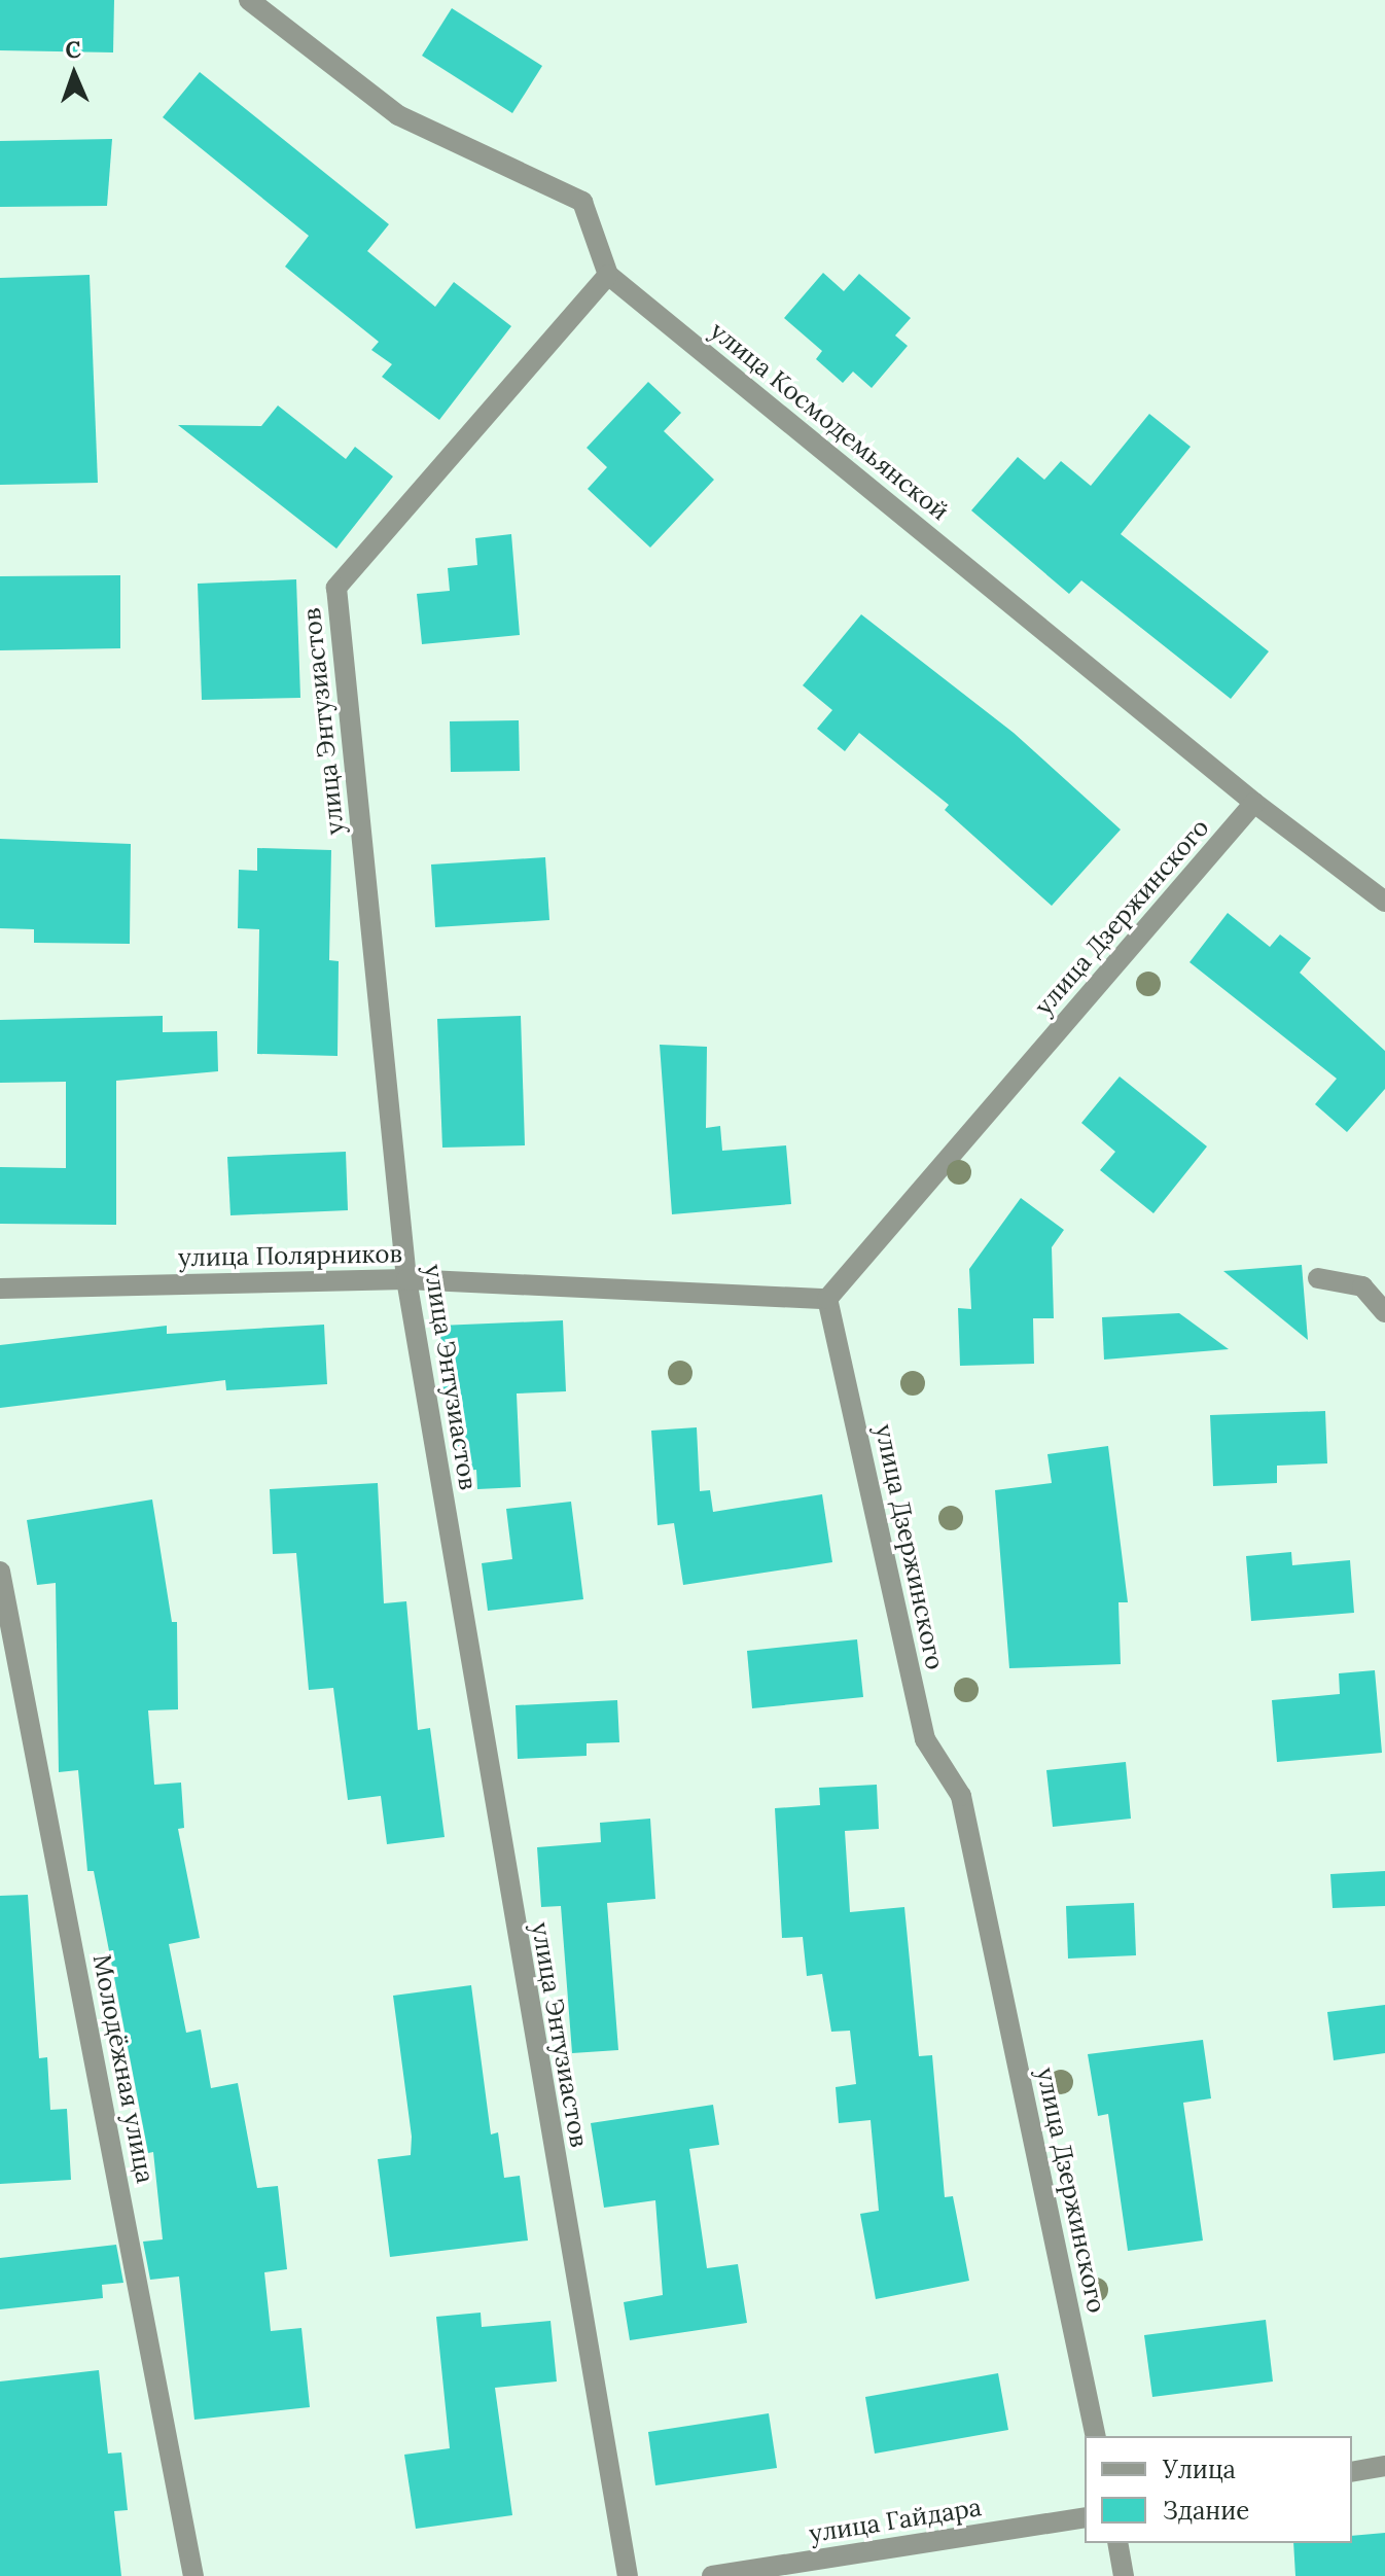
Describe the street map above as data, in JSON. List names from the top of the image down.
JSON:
{
  "streets": {
    "street": [
      "улица Космодемьянской",
      "улица Энтузиастов",
      "улица Дзержинского",
      "улица Полярников",
      "Молодёжная улица",
      "улица Гайдара"
    ]
  },
  "crossings": [
    ["улица Космодемьянской", "улица Энтузиастов"],
    ["улица Космодемьянской", "улица Дзержинского"],
    ["улица Энтузиастов", "улица Полярников"],
    ["улица Дзержинского", "улица Полярников"]
  ],
  "legend": ["Улица", "Здание"],
  "north": "top"
}
